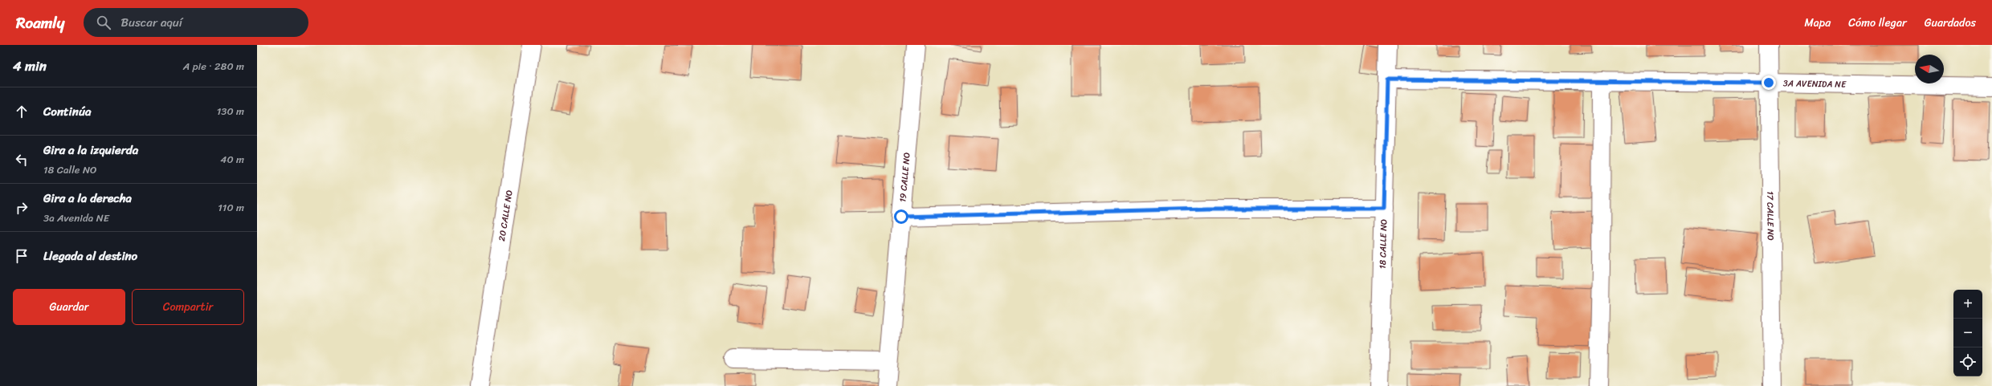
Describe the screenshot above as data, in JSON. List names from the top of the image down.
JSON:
{
  "streets": {
    "street": [
      "3A AVENIDA NE",
      "19 CALLE NO",
      "20 CALLE NO",
      "17 CALLE NO",
      "18 CALLE NO"
    ]
  },
  "crossings": [
    ["3A AVENIDA NE", "17 CALLE NO"],
    ["3A AVENIDA NE", "18 CALLE NO"]
  ],
  "north": "left",
  "page": {
    "header": "Roamly",
    "search": "Buscar aquí",
    "nav": ["Mapa", "Cómo llegar", "Guardados"],
    "heading": ["4 min", "A pie · 280 m"],
    "list": [
      ["Continúa", "130 m"],
      ["Gira a la izquierda", "18 Calle NO", "40 m"],
      ["Gira a la derecha", "3a Avenida NE", "110 m"],
      "Llegada al destino"
    ],
    "buttons": ["Guardar", "Compartir"],
    "map_buttons": ["+", "−"]
  }
}
